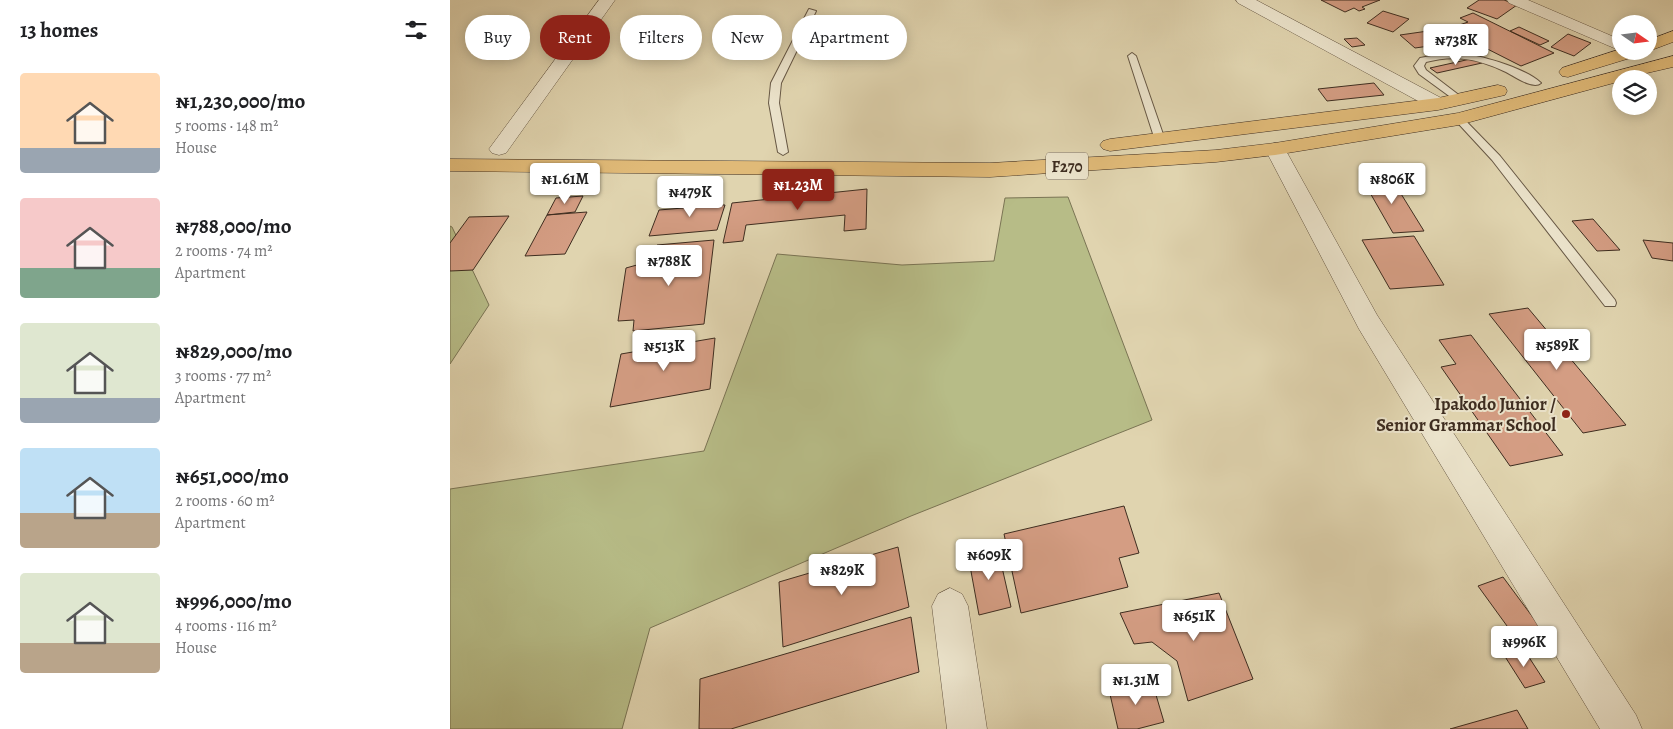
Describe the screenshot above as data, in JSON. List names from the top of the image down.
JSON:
{
  "streets": {
    "main road": ["F270"]
  },
  "places": ["Ipakodo Junior / Senior Grammar School"],
  "north": "right",
  "page": {
    "heading": "13 homes",
    "chip": [
      "Buy",
      "Rent",
      "Filters",
      "New",
      "Apartment"
    ],
    "price": [
      "₦738K",
      "₦1.61M",
      "₦806K",
      "₦1.23M",
      "₦479K",
      "₦788K",
      "₦589K",
      "₦513K",
      "₦609K",
      "₦829K",
      "₦651K",
      "₦996K",
      "₦1.31M"
    ],
    "list": [
      {
        "name": "₦1,230,000/mo",
        "note": "5 rooms · 148 m² · House"
      },
      {
        "name": "₦788,000/mo",
        "note": "2 rooms · 74 m² · Apartment"
      },
      {
        "name": "₦829,000/mo",
        "note": "3 rooms · 77 m² · Apartment"
      },
      {
        "name": "₦651,000/mo",
        "note": "2 rooms · 60 m² · Apartment"
      },
      {
        "name": "₦996,000/mo",
        "note": "4 rooms · 116 m² · House"
      }
    ]
  }
}
